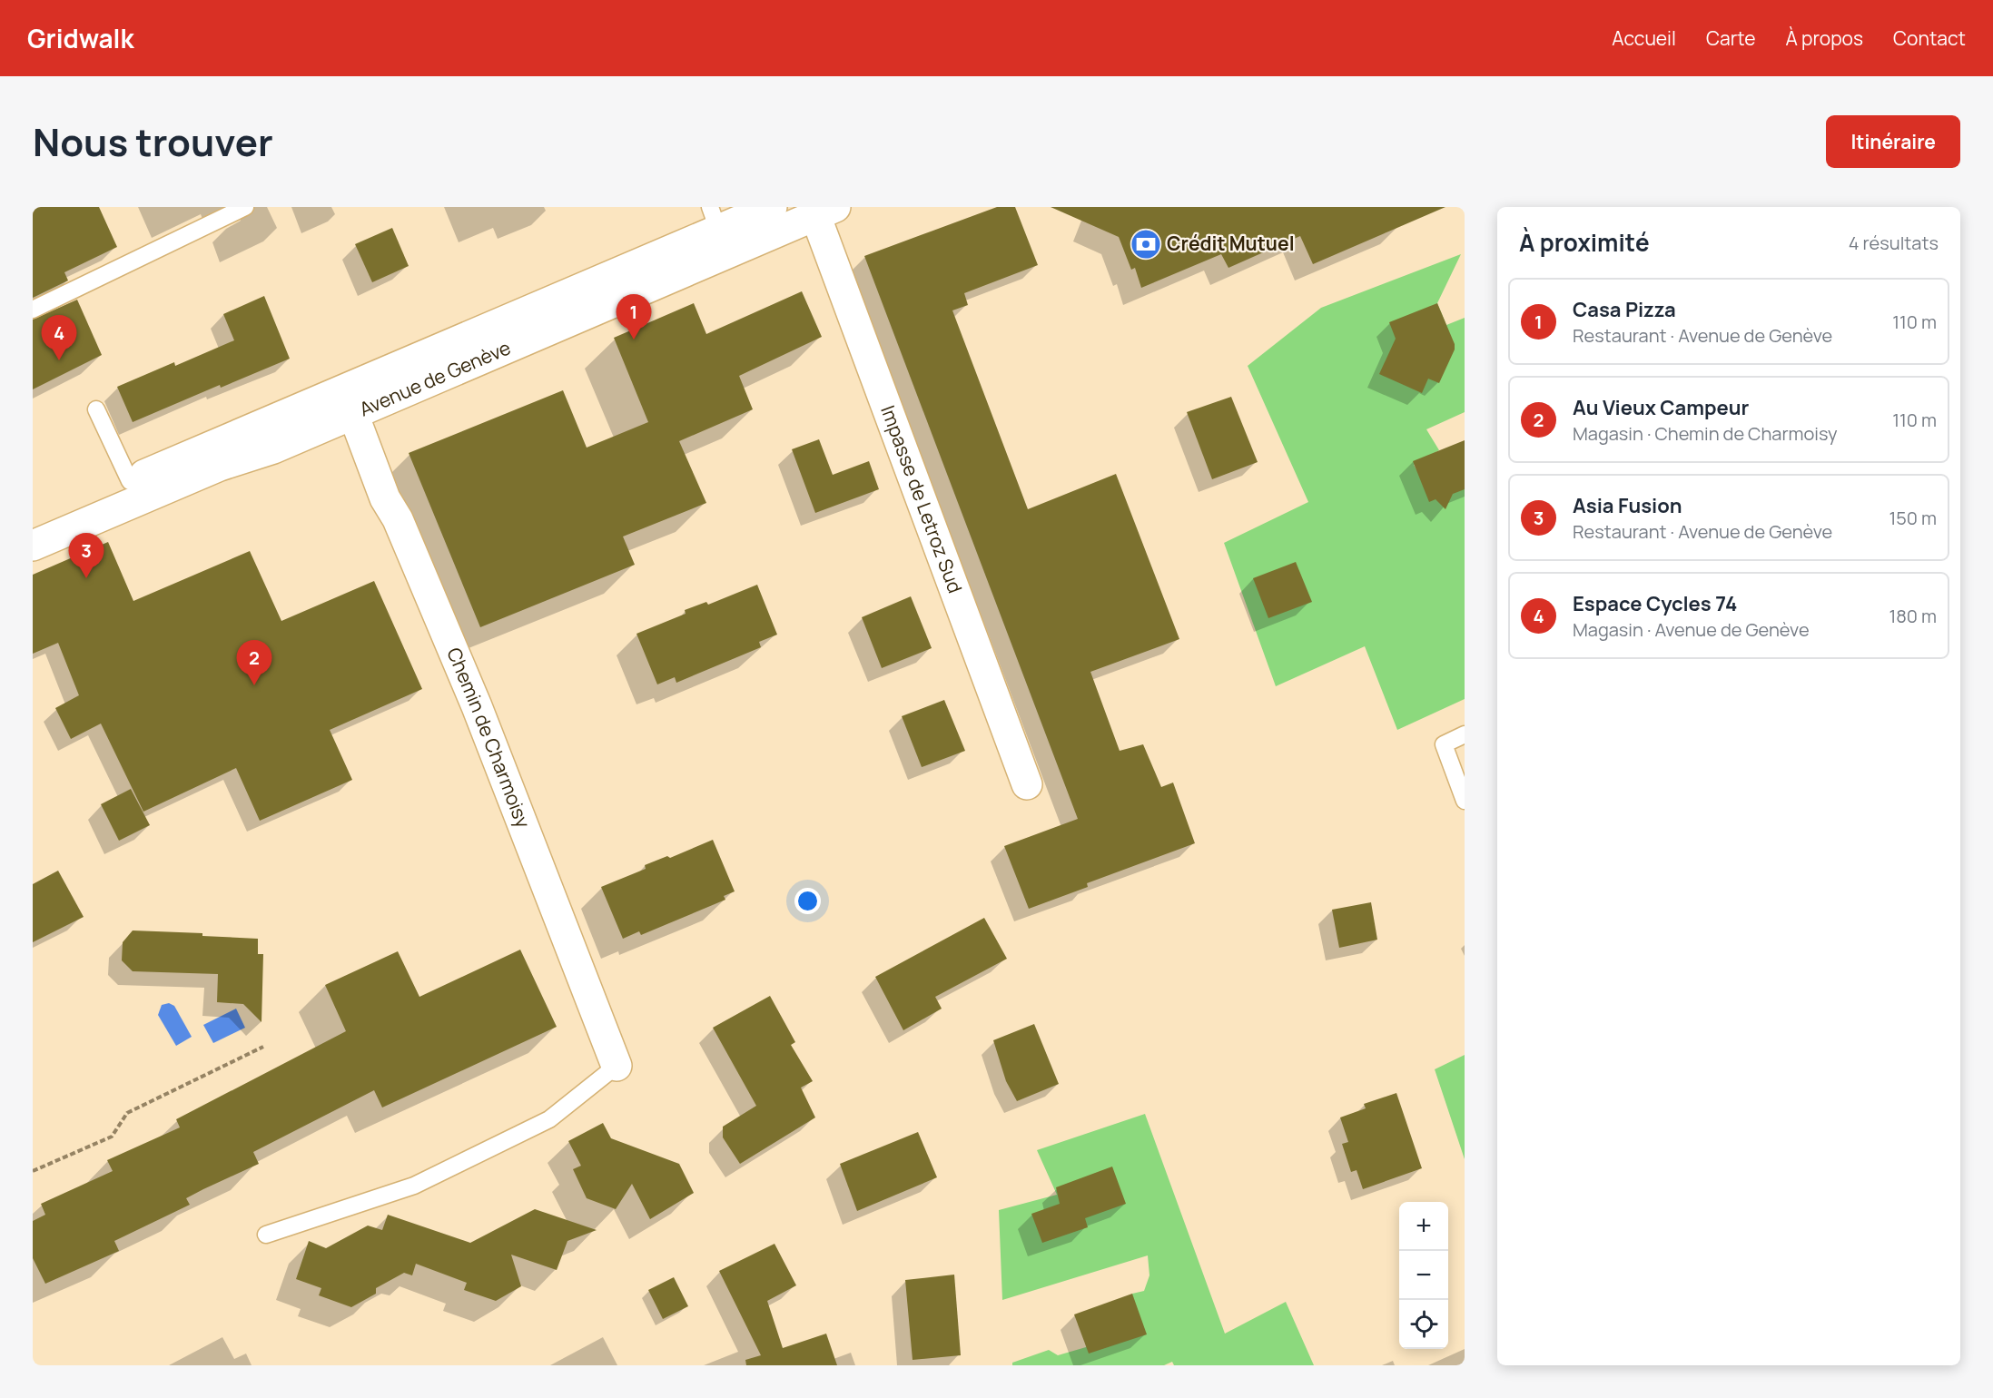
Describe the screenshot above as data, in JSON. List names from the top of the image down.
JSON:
{
  "streets": {
    "main road": ["Avenue de Genève", "Impasse de Letroz Sud", "Chemin de Charmoisy"]
  },
  "crossings": [
    ["Avenue de Genève", "Impasse de Letroz Sud"],
    ["Avenue de Genève", "Chemin de Charmoisy"]
  ],
  "places": {
    "bank": ["Crédit Mutuel"]
  },
  "page": {
    "header": "Gridwalk",
    "nav": [
      "Accueil",
      "Carte",
      "À propos",
      "Contact"
    ],
    "title": "Nous trouver",
    "buttons": "Itinéraire",
    "heading": ["À proximité", "4 résultats"],
    "list": [
      {
        "mark": "1",
        "name": "Casa Pizza",
        "note": "Restaurant · Avenue de Genève",
        "value": "110 m"
      },
      {
        "mark": "2",
        "name": "Au Vieux Campeur",
        "note": "Magasin · Chemin de Charmoisy",
        "value": "110 m"
      },
      {
        "mark": "3",
        "name": "Asia Fusion",
        "note": "Restaurant · Avenue de Genève",
        "value": "150 m"
      },
      {
        "mark": "4",
        "name": "Espace Cycles 74",
        "note": "Magasin · Avenue de Genève",
        "value": "180 m"
      }
    ],
    "pins": [
      "1",
      "4",
      "3",
      "2"
    ],
    "map_buttons": ["+", "−"]
  }
}
